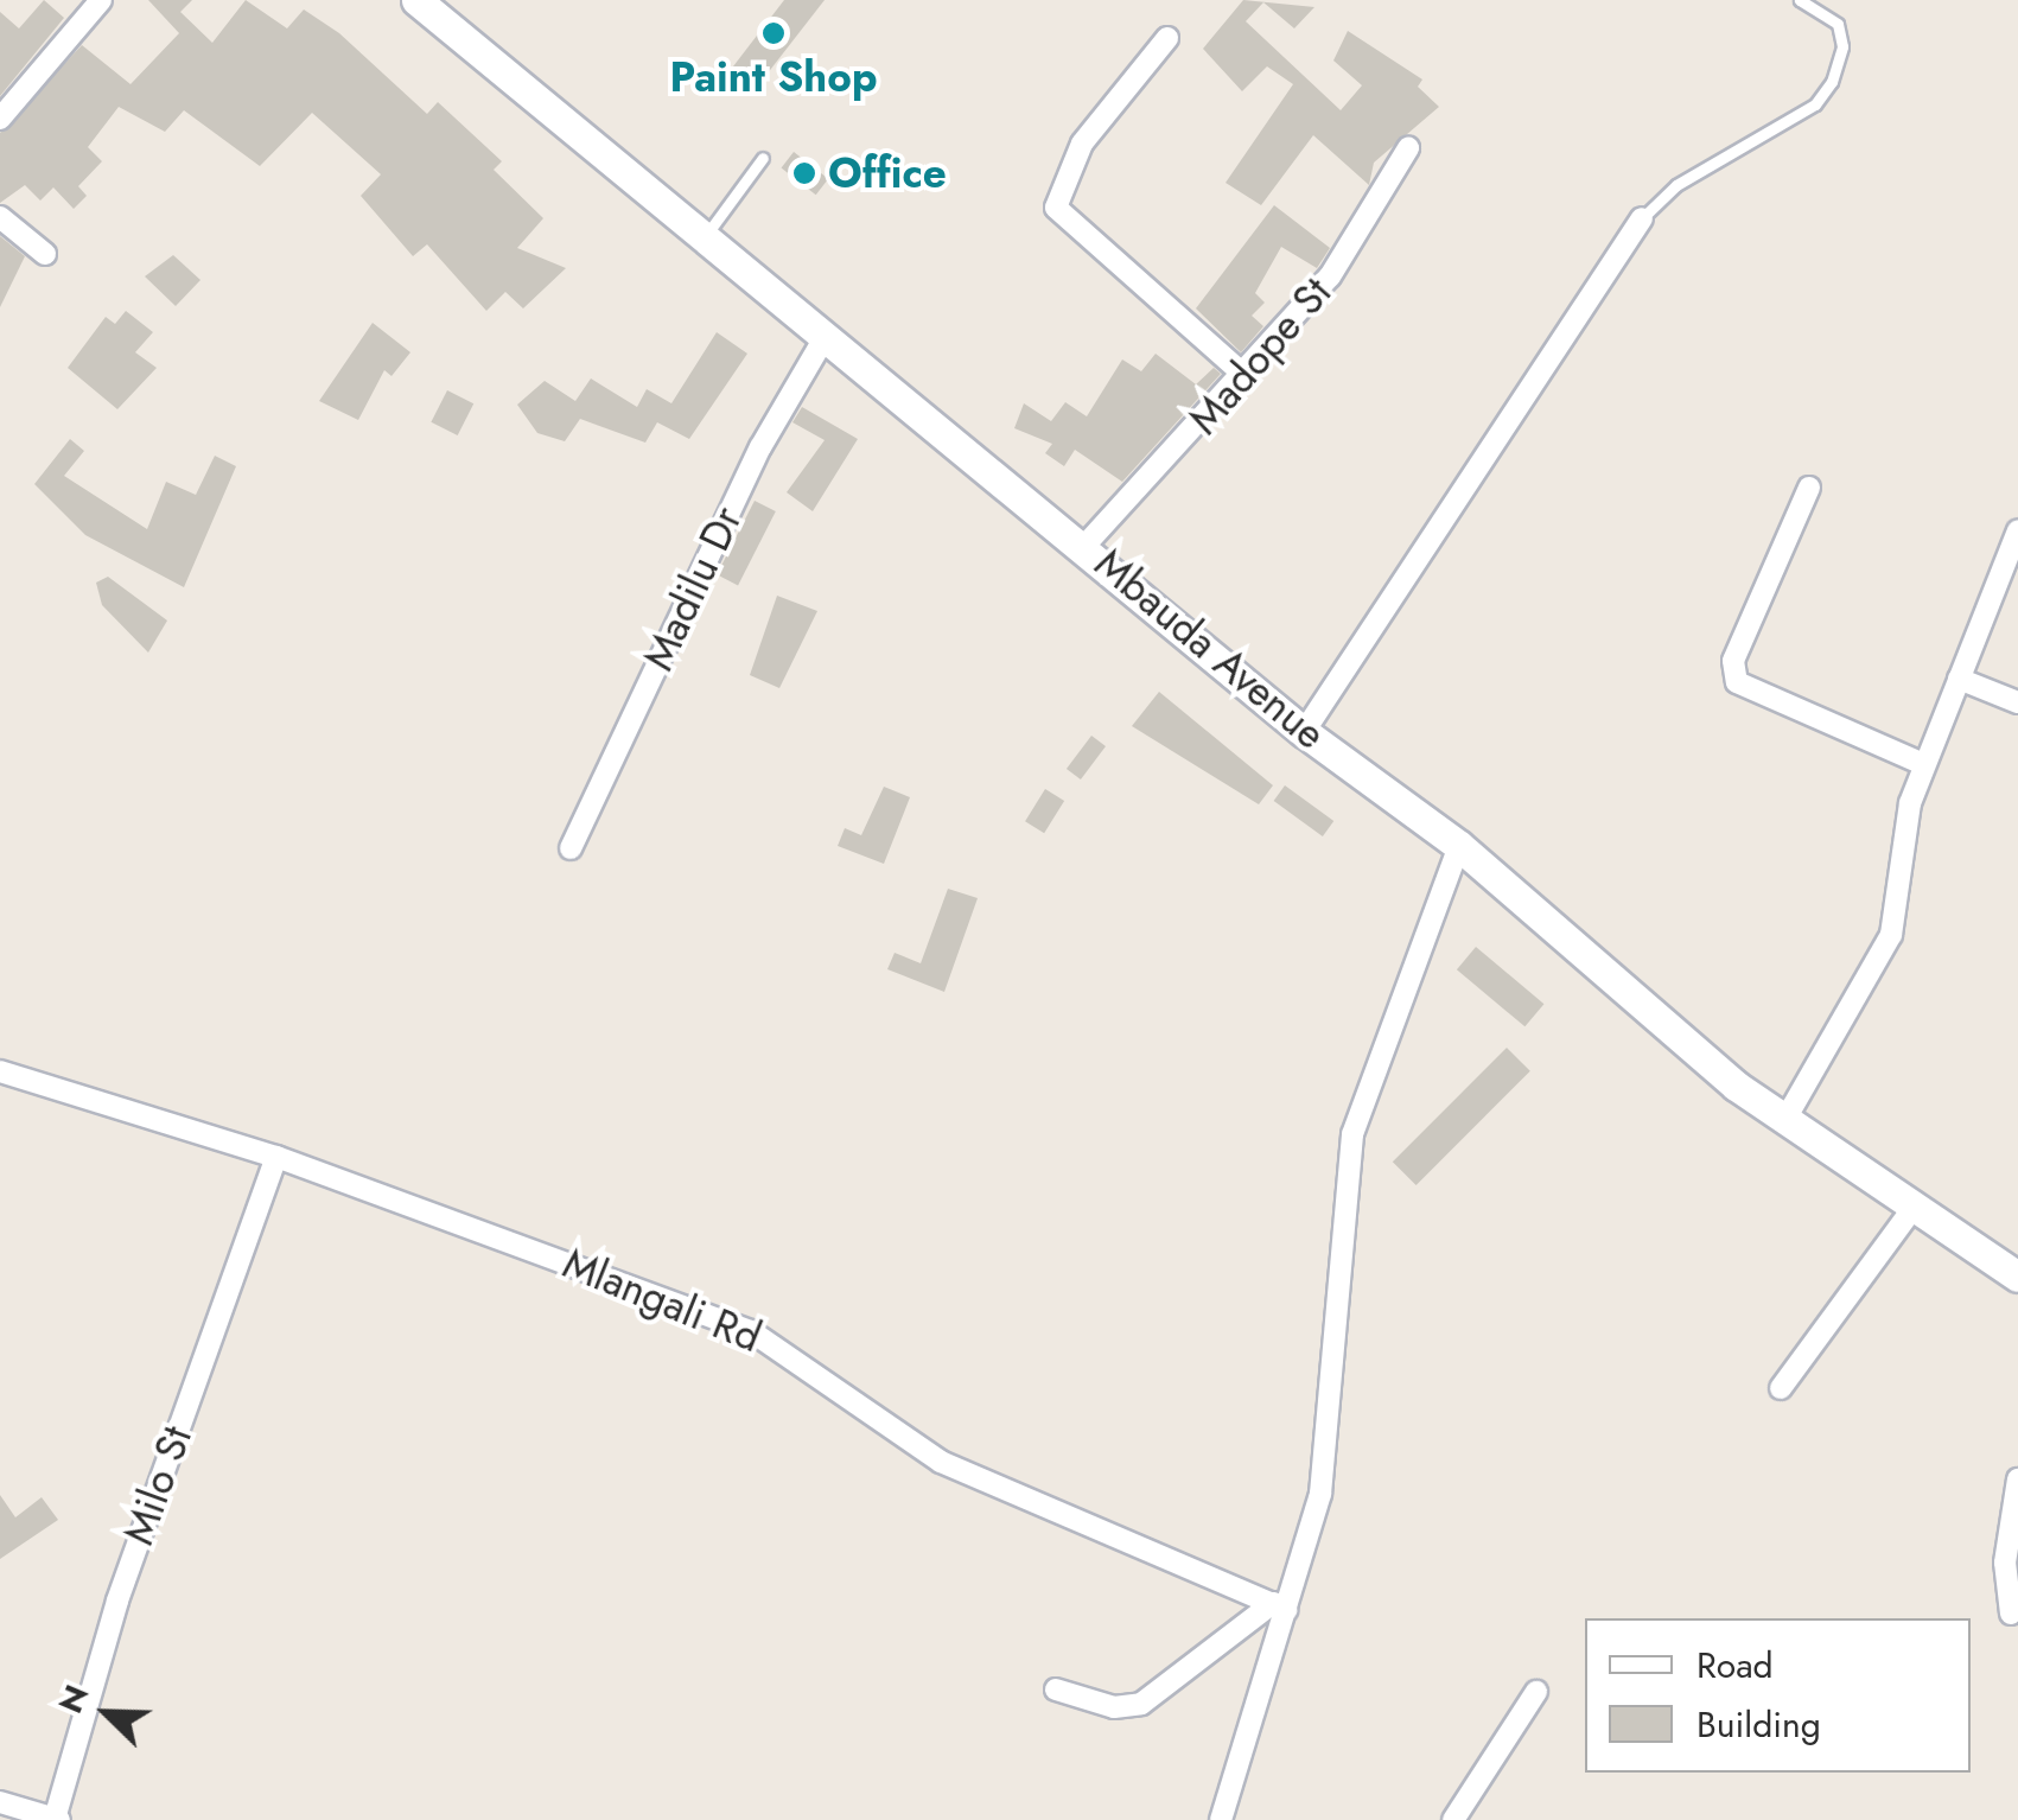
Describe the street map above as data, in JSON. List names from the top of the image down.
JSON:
{
  "streets": {
    "street": [
      "Madope St",
      "Madilu Dr",
      "Mbauda Avenue",
      "Mlangali Rd",
      "Milo St"
    ]
  },
  "crossings": [
    ["Madope St", "Mbauda Avenue"],
    ["Madilu Dr", "Mbauda Avenue"],
    ["Mlangali Rd", "Milo St"]
  ],
  "places": ["Paint Shop", "Office"],
  "legend": ["Road", "Building"],
  "north": "top left"
}
